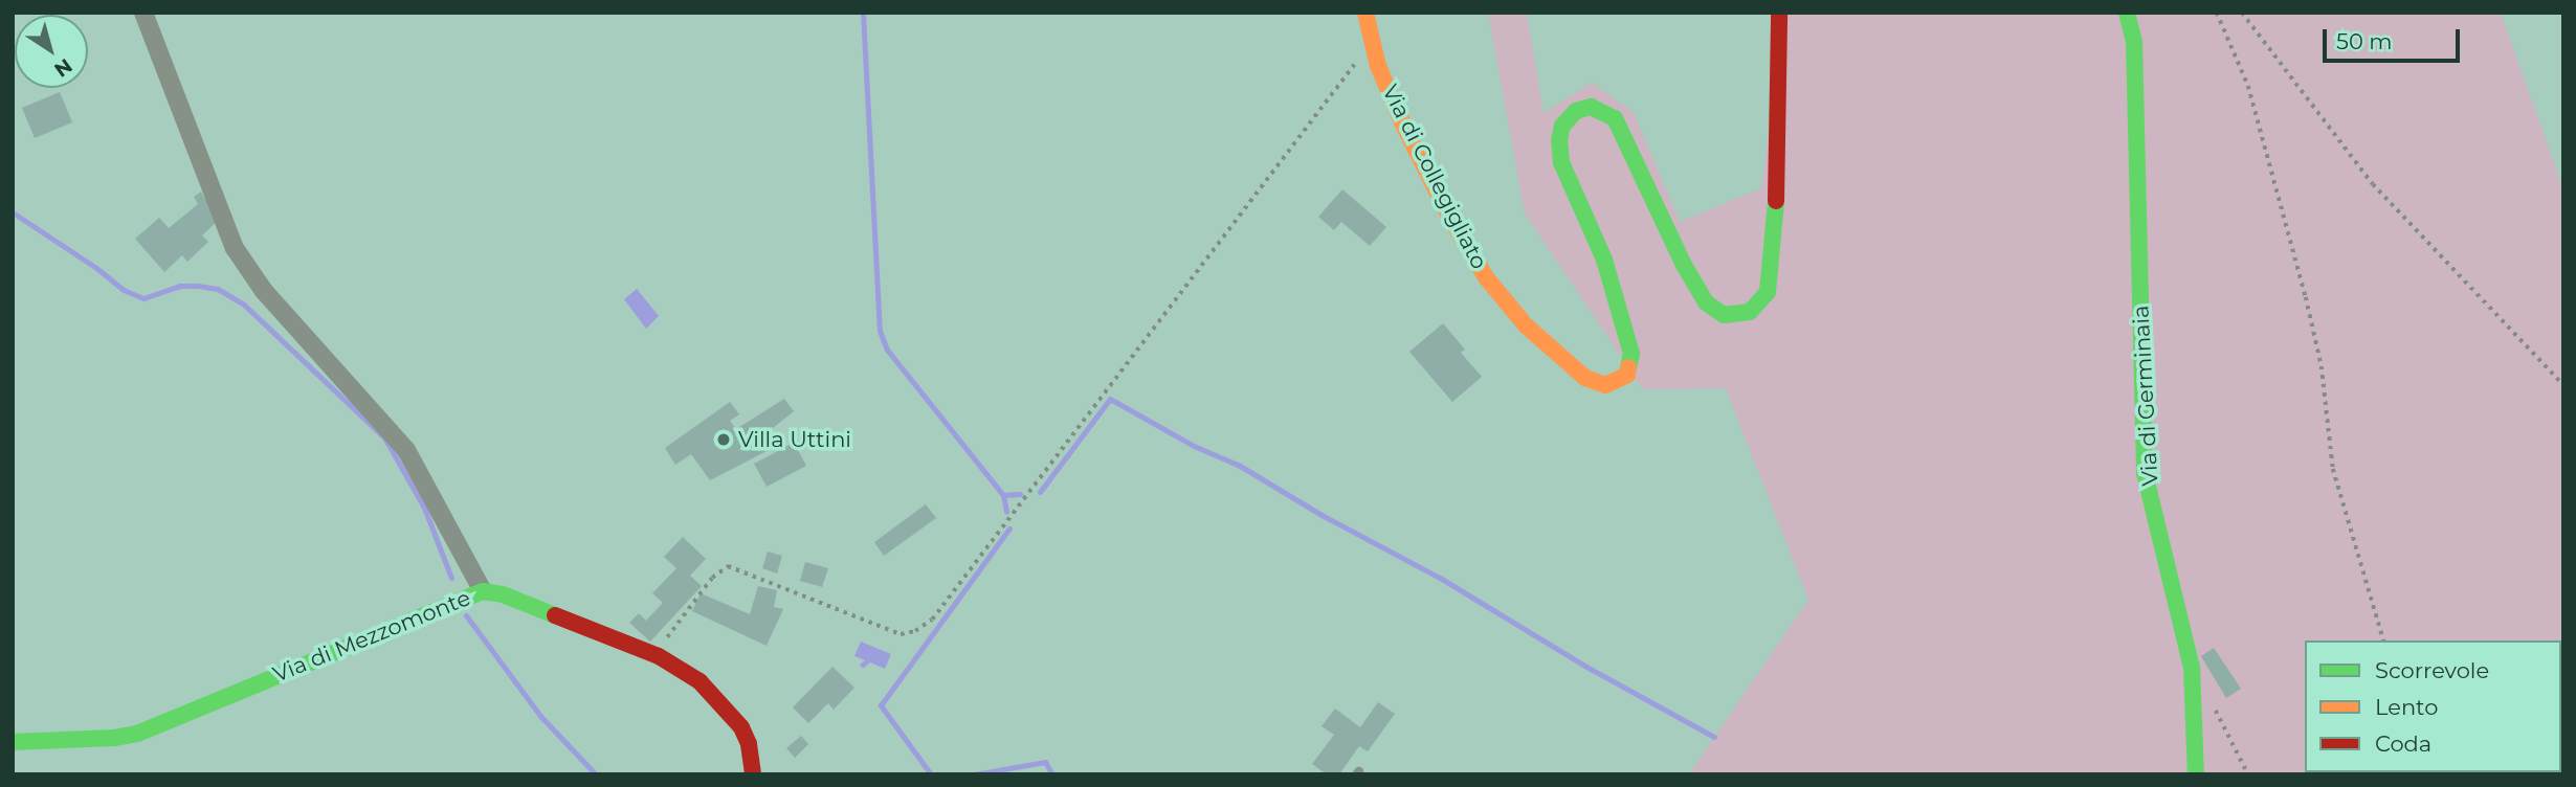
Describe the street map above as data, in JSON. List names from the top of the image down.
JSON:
{
  "streets": {
    "street": ["Via di Collegigliato", "Via di Germinaia", "Via di Mezzomonte"]
  },
  "places": ["Villa Uttini"],
  "legend": ["Scorrevole", "Lento", "Coda"],
  "scale_bar": "50 m",
  "north": "bottom right"
}
